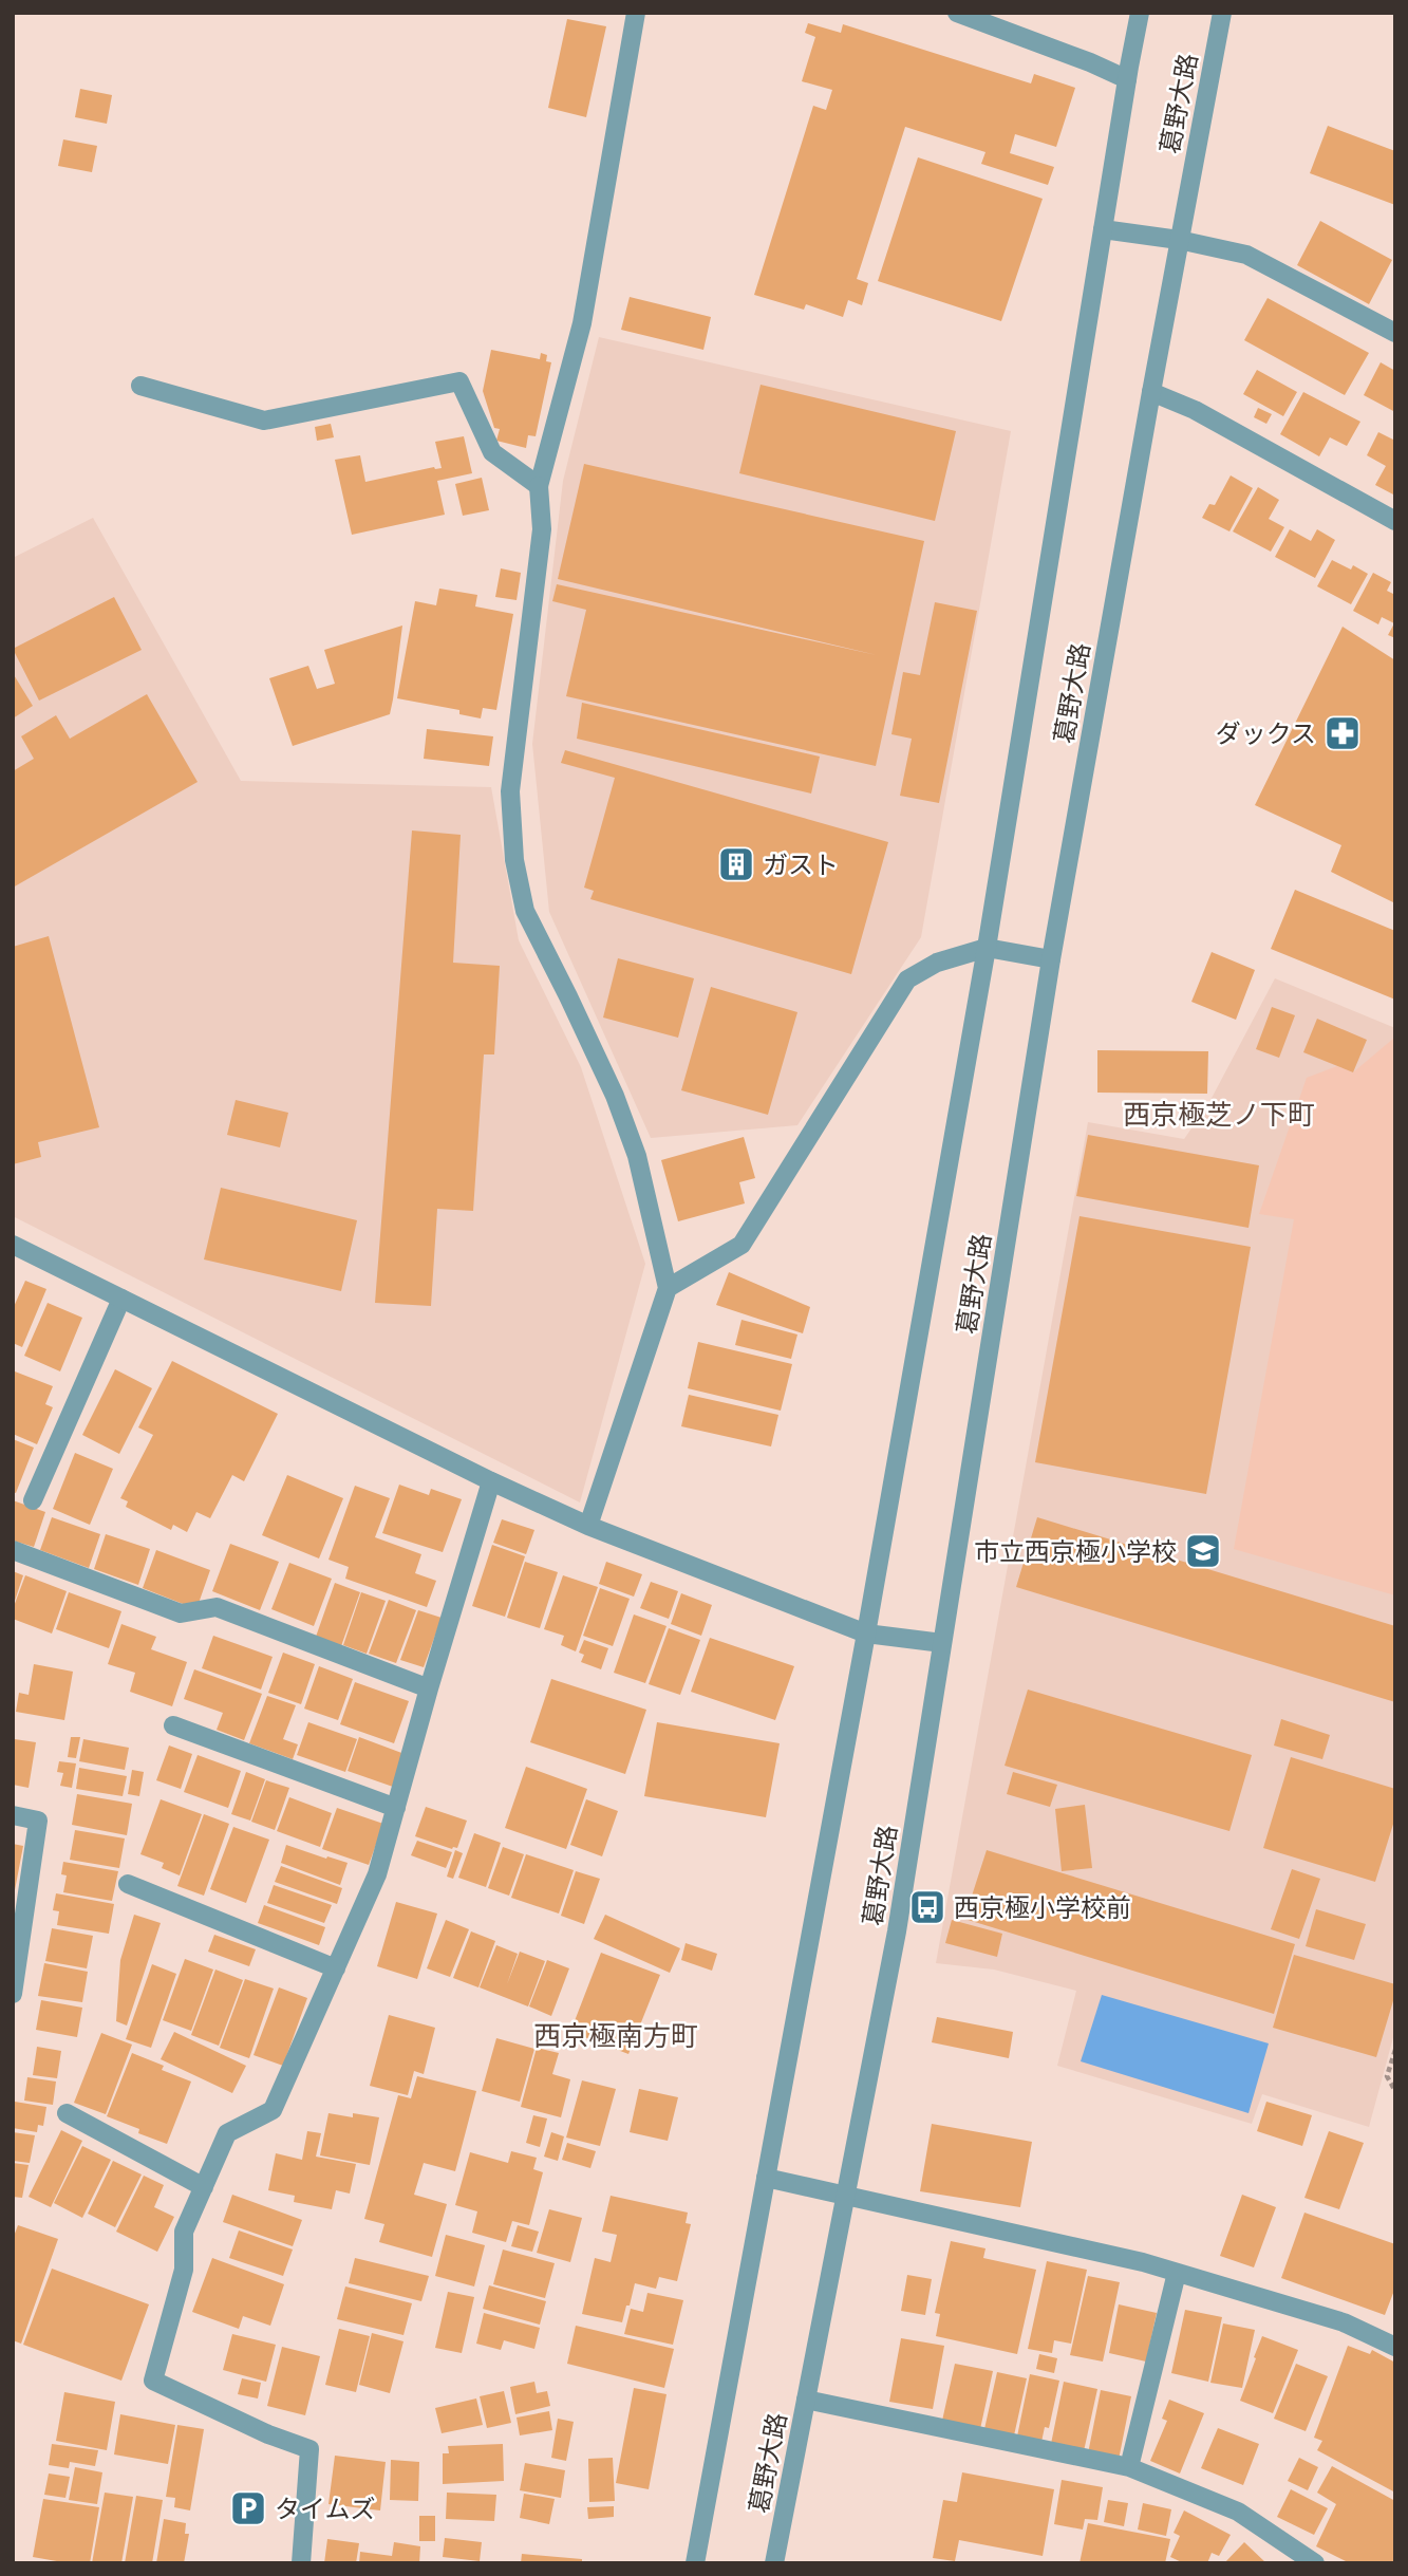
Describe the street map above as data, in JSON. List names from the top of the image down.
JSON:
{
  "streets": {
    "street": ["葛野大路"]
  },
  "districts": ["西京極芝ノ下町", "西京極南方町"],
  "places": {
    "pharmacy": ["ダックス"],
    "building": ["ガスト"],
    "school or university": ["市立西京極小学校"],
    "bus stop": ["西京極小学校前"],
    "parking": ["タイムズ"]
  }
}
